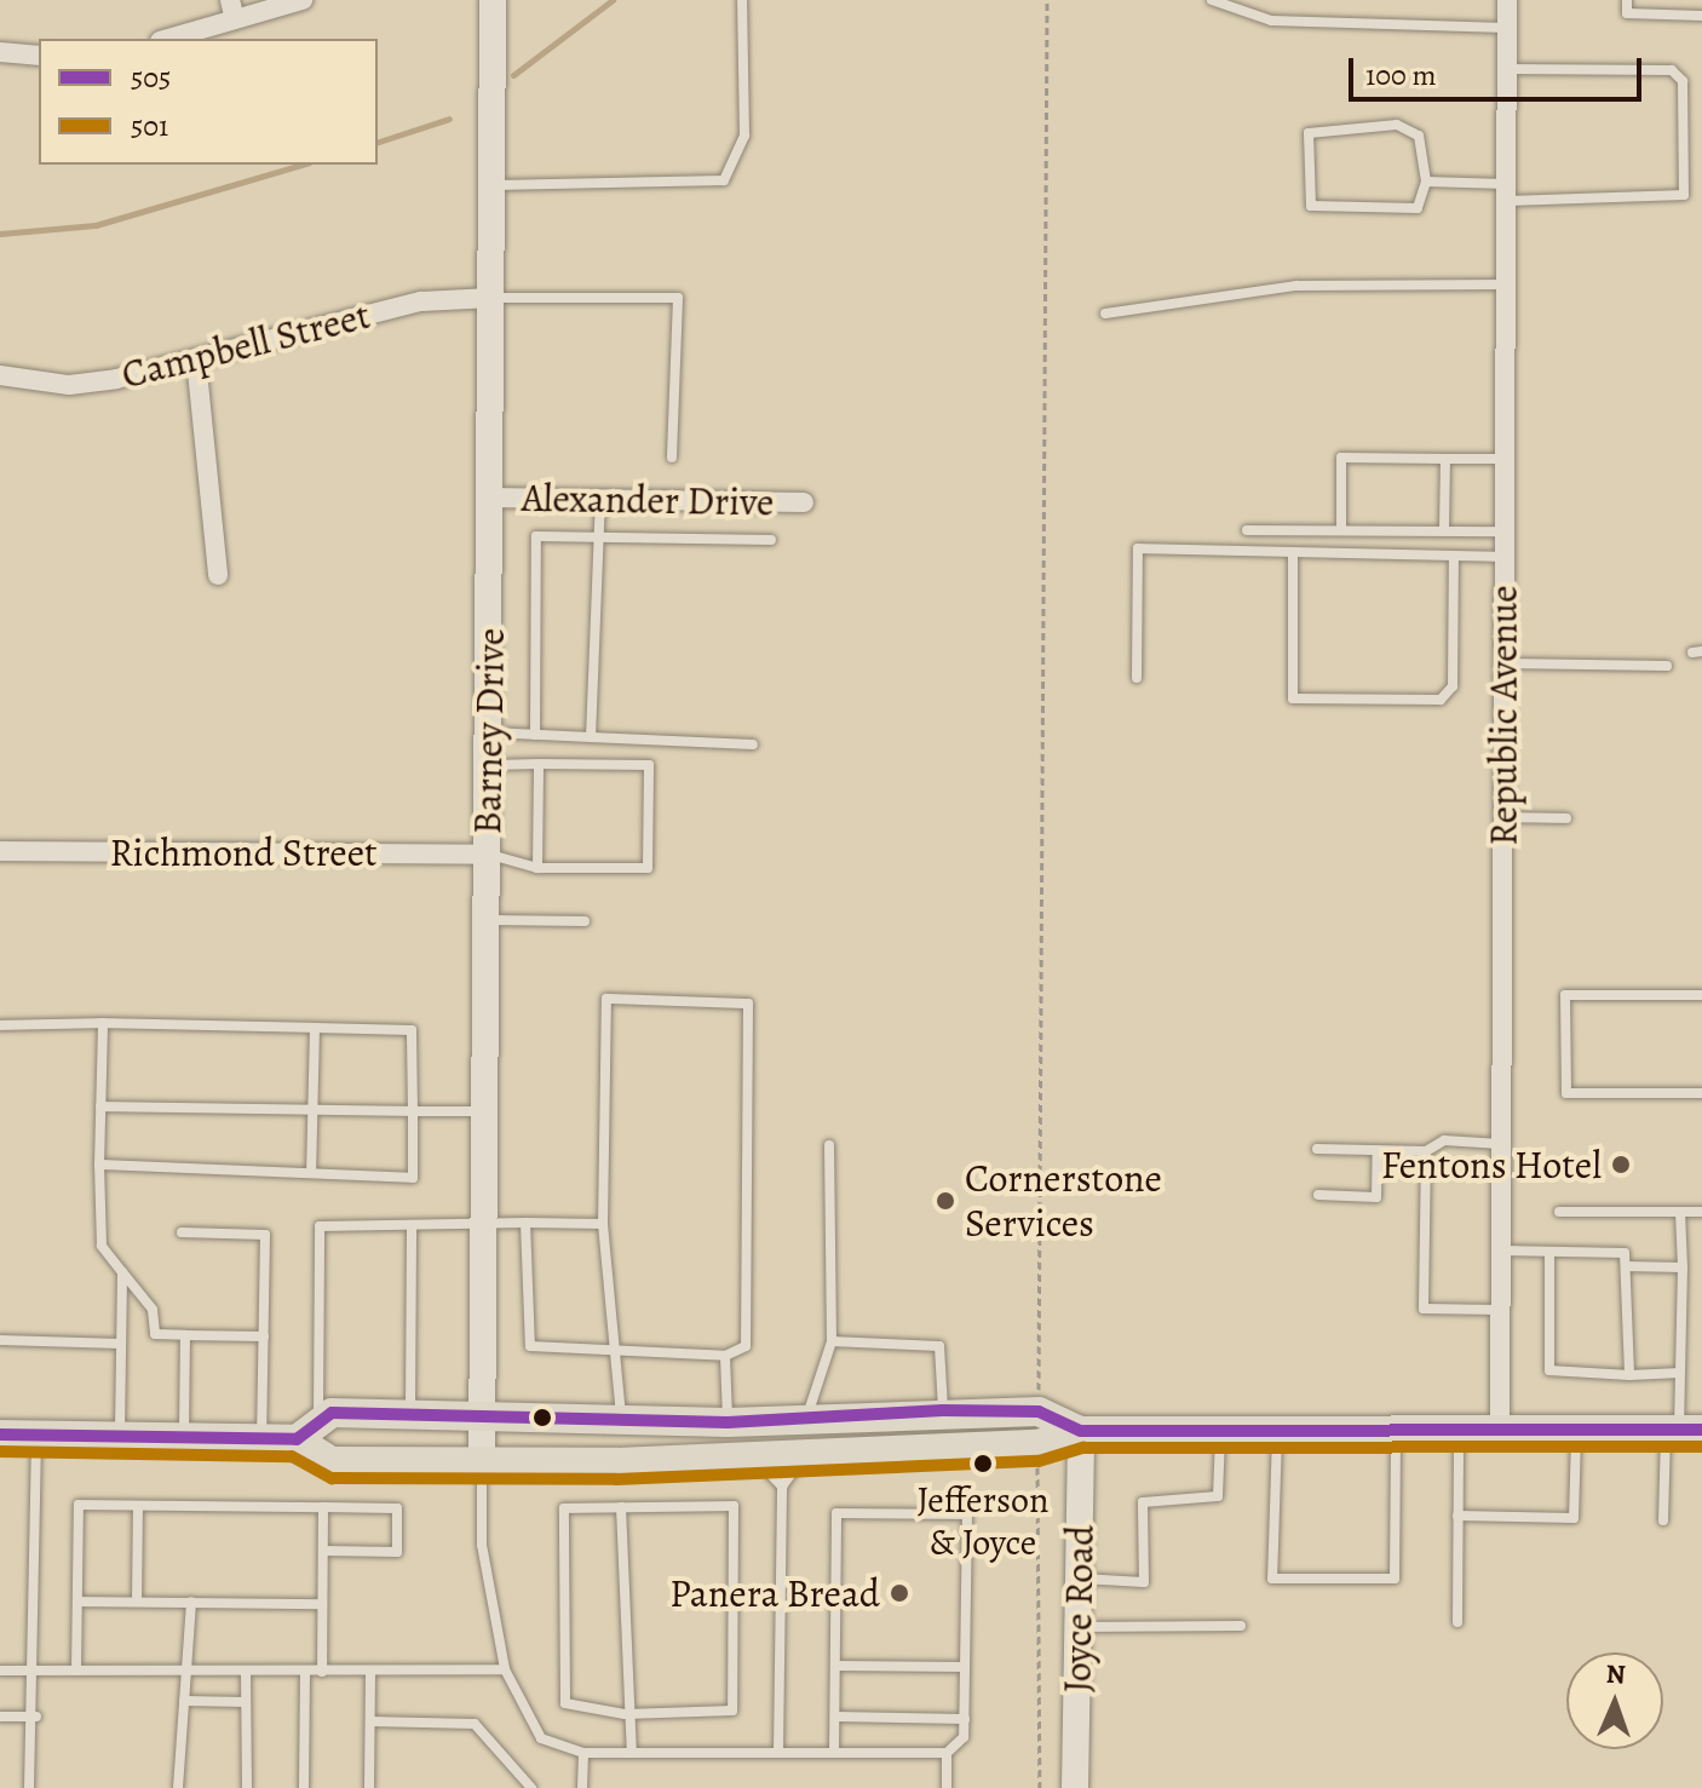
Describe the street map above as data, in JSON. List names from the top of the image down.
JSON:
{
  "streets": {
    "street": [
      "Campbell Street",
      "Alexander Drive",
      "Republic Avenue",
      "Barney Drive",
      "Richmond Street",
      "Joyce Road"
    ]
  },
  "crossings": [
    ["Campbell Street", "Barney Drive"],
    ["Alexander Drive", "Barney Drive"],
    ["Barney Drive", "Richmond Street"]
  ],
  "places": [
    "Fentons Hotel",
    "Cornerstone Services",
    "Jefferson & Joyce",
    "Panera Bread"
  ],
  "lines": ["transit line 505", "transit line 501"],
  "legend": ["505", "501"],
  "scale_bar": "100 m",
  "north": "top"
}
